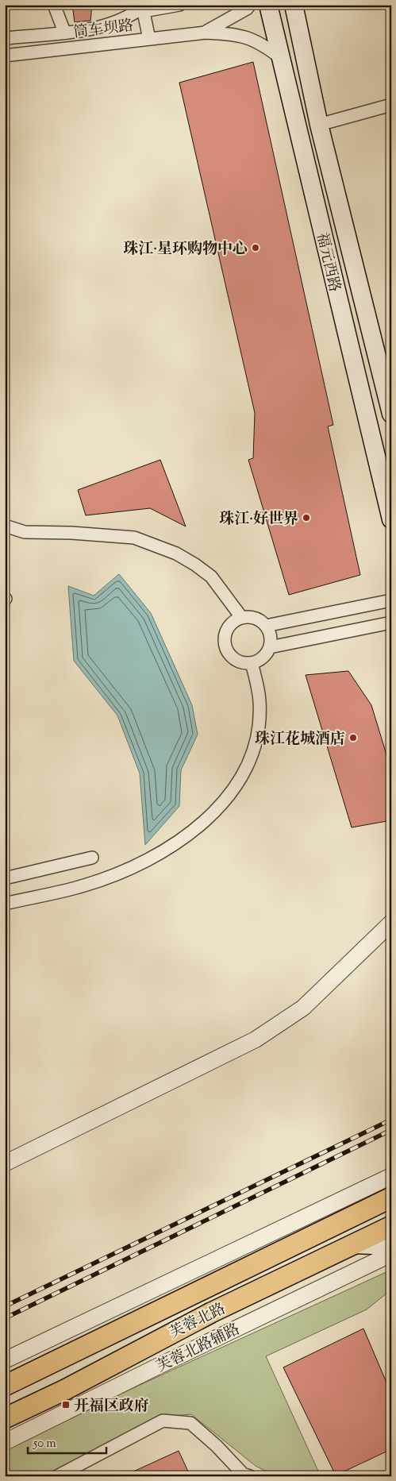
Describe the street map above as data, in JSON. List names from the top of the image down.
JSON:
{
  "streets": {
    "main road": ["福元西路", "芙蓉北路"],
    "street": ["筒车坝路", "芙蓉北路辅路"]
  },
  "places": {
    "other": ["珠江·星环购物中心", "珠江·好世界", "珠江花城酒店"],
    "transit": ["开福区政府"]
  },
  "scale_bar": "50 m"
}
